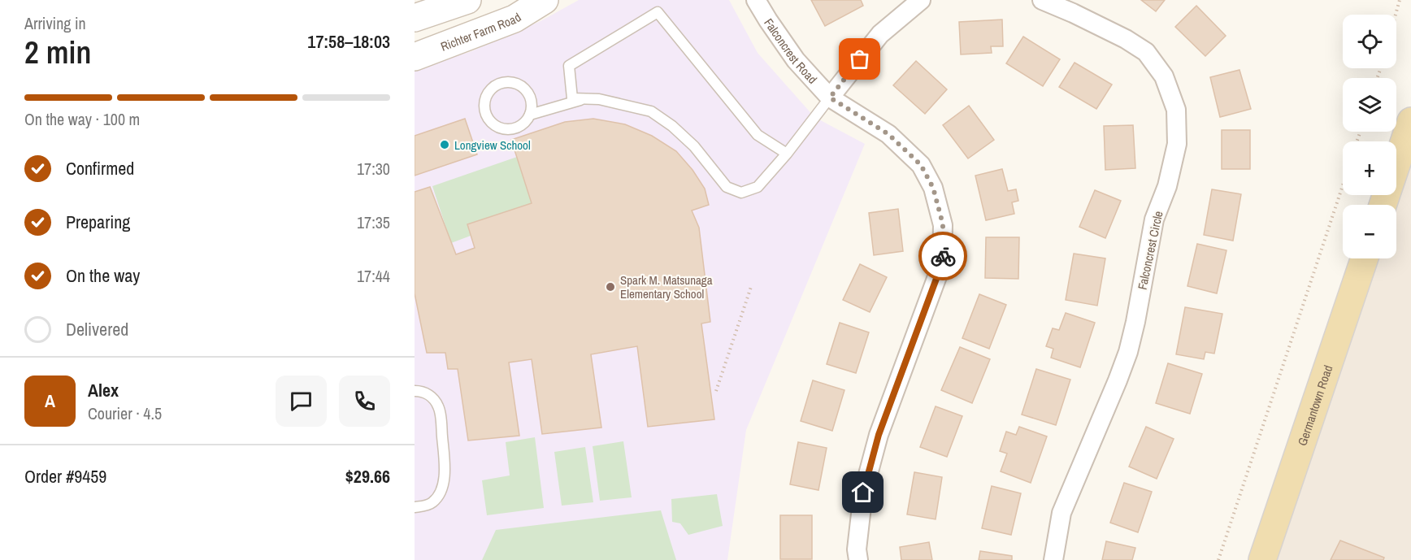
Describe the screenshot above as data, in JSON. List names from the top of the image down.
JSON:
{
  "streets": {
    "main road": ["Richter Farm Road", "Germantown Road"],
    "street": ["Falconcrest Road", "Falconcrest Circle"]
  },
  "places": ["Longview School", "Spark M. Matsunaga Elementary School"],
  "page": {
    "heading": ["2 min", "Arriving in", "17:58–18:03"],
    "panel": [
      "Alex",
      "Courier · 4.5",
      "Order #9459",
      "$29.66"
    ],
    "map_buttons": ["+", "−"],
    "bar": "On the way · 100 m",
    "list": [
      ["Confirmed", "17:30"],
      ["Preparing", "17:35"],
      ["On the way", "17:44"],
      "Delivered"
    ],
    "round": "A"
  }
}
